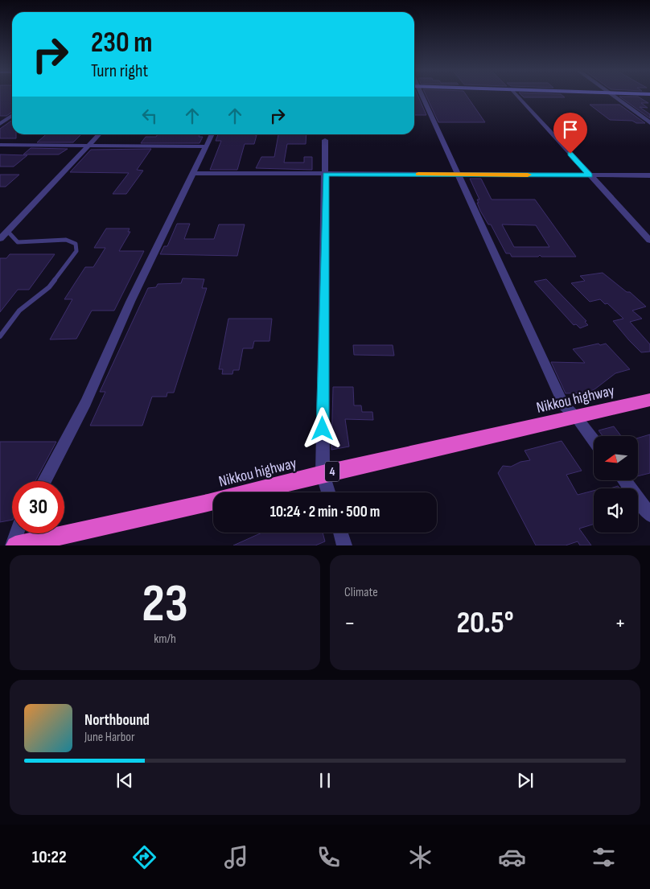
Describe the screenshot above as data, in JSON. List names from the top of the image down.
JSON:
{
  "streets": {
    "highway": ["Nikkou highway", "4"]
  },
  "north": "left",
  "page": {
    "turn": ["230 m", "Turn right"],
    "limit": "30",
    "trip": "10:24 · 2 min · 500 m",
    "tile": [
      ["23", "km/h"],
      "Climate"
    ],
    "heat": ["−", "20.5°", "+"],
    "song": ["Northbound", "June Harbor"],
    "tabs": "10:22"
  }
}
